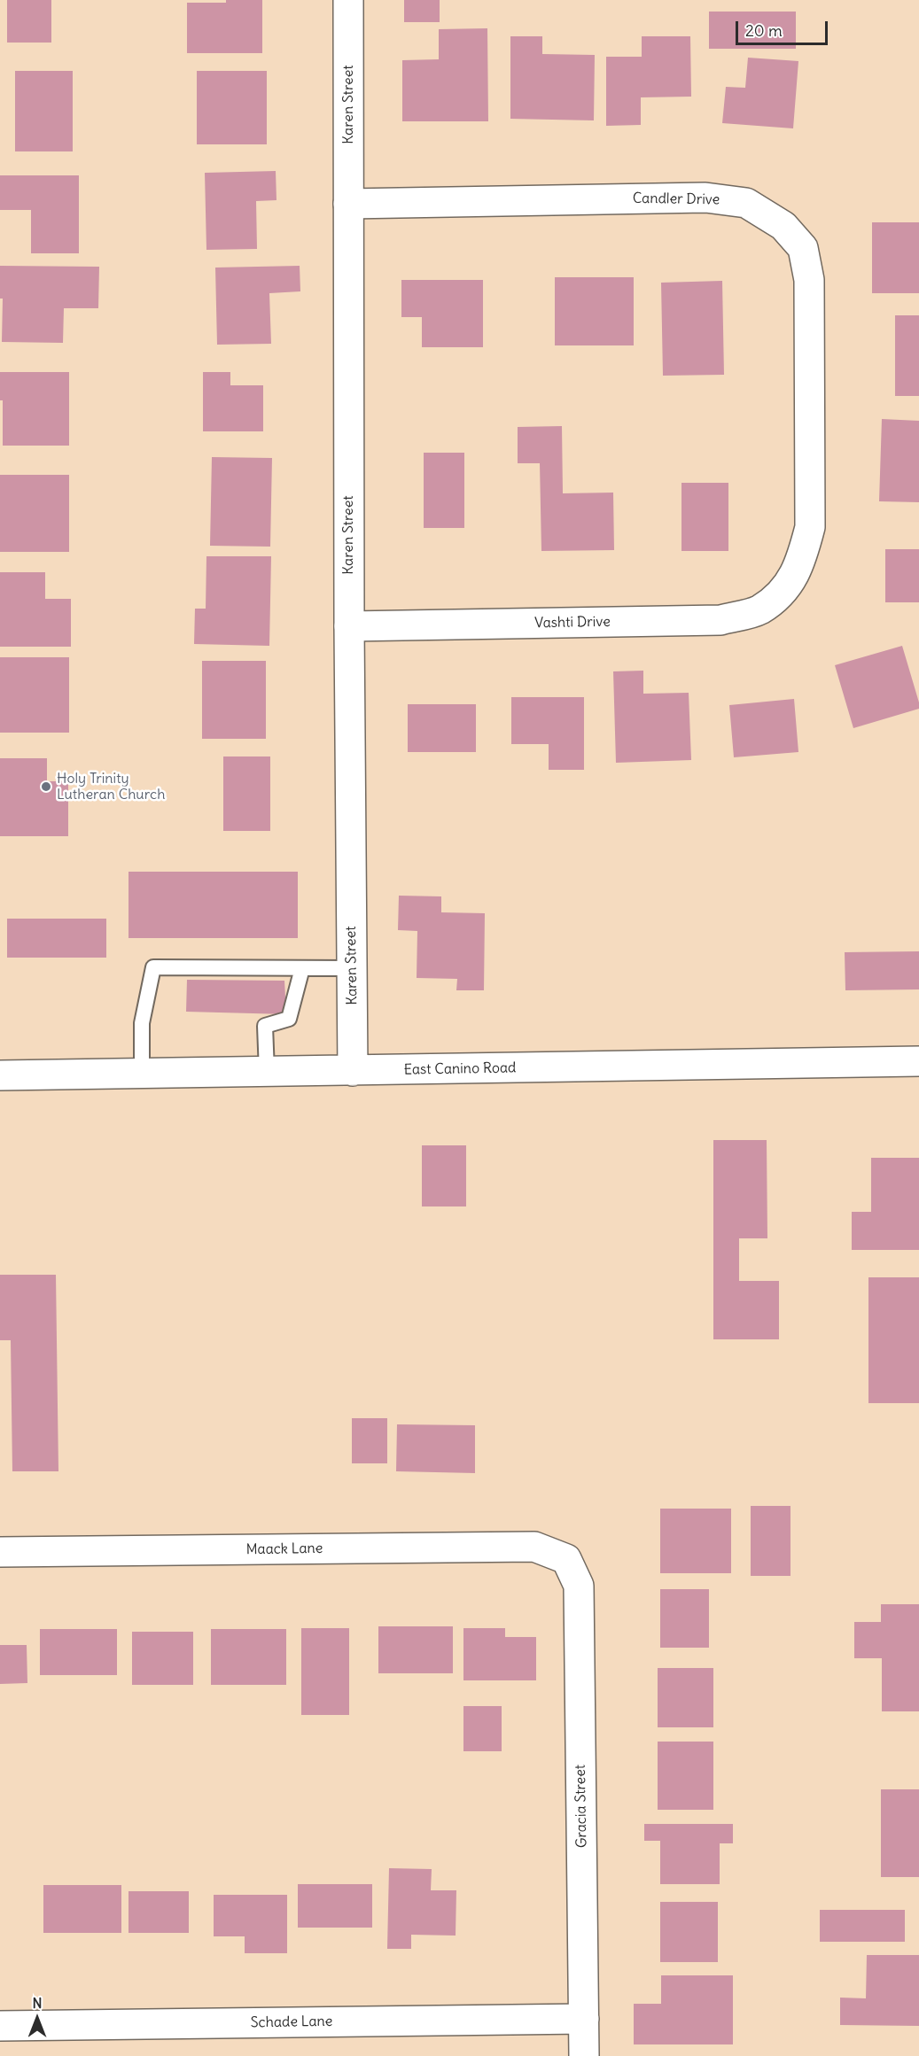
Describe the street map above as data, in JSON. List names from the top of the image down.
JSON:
{
  "streets": {
    "street": [
      "Karen Street",
      "Candler Drive",
      "Vashti Drive",
      "East Canino Road",
      "Maack Lane",
      "Gracia Street",
      "Schade Lane"
    ]
  },
  "crossings": [
    ["Karen Street", "Candler Drive"],
    ["Karen Street", "Vashti Drive"],
    ["Karen Street", "East Canino Road"],
    ["Candler Drive", "Vashti Drive"],
    ["Maack Lane", "Gracia Street"],
    ["Gracia Street", "Schade Lane"]
  ],
  "places": ["Holy Trinity Lutheran Church"],
  "scale_bar": "20 m",
  "north": "top"
}
